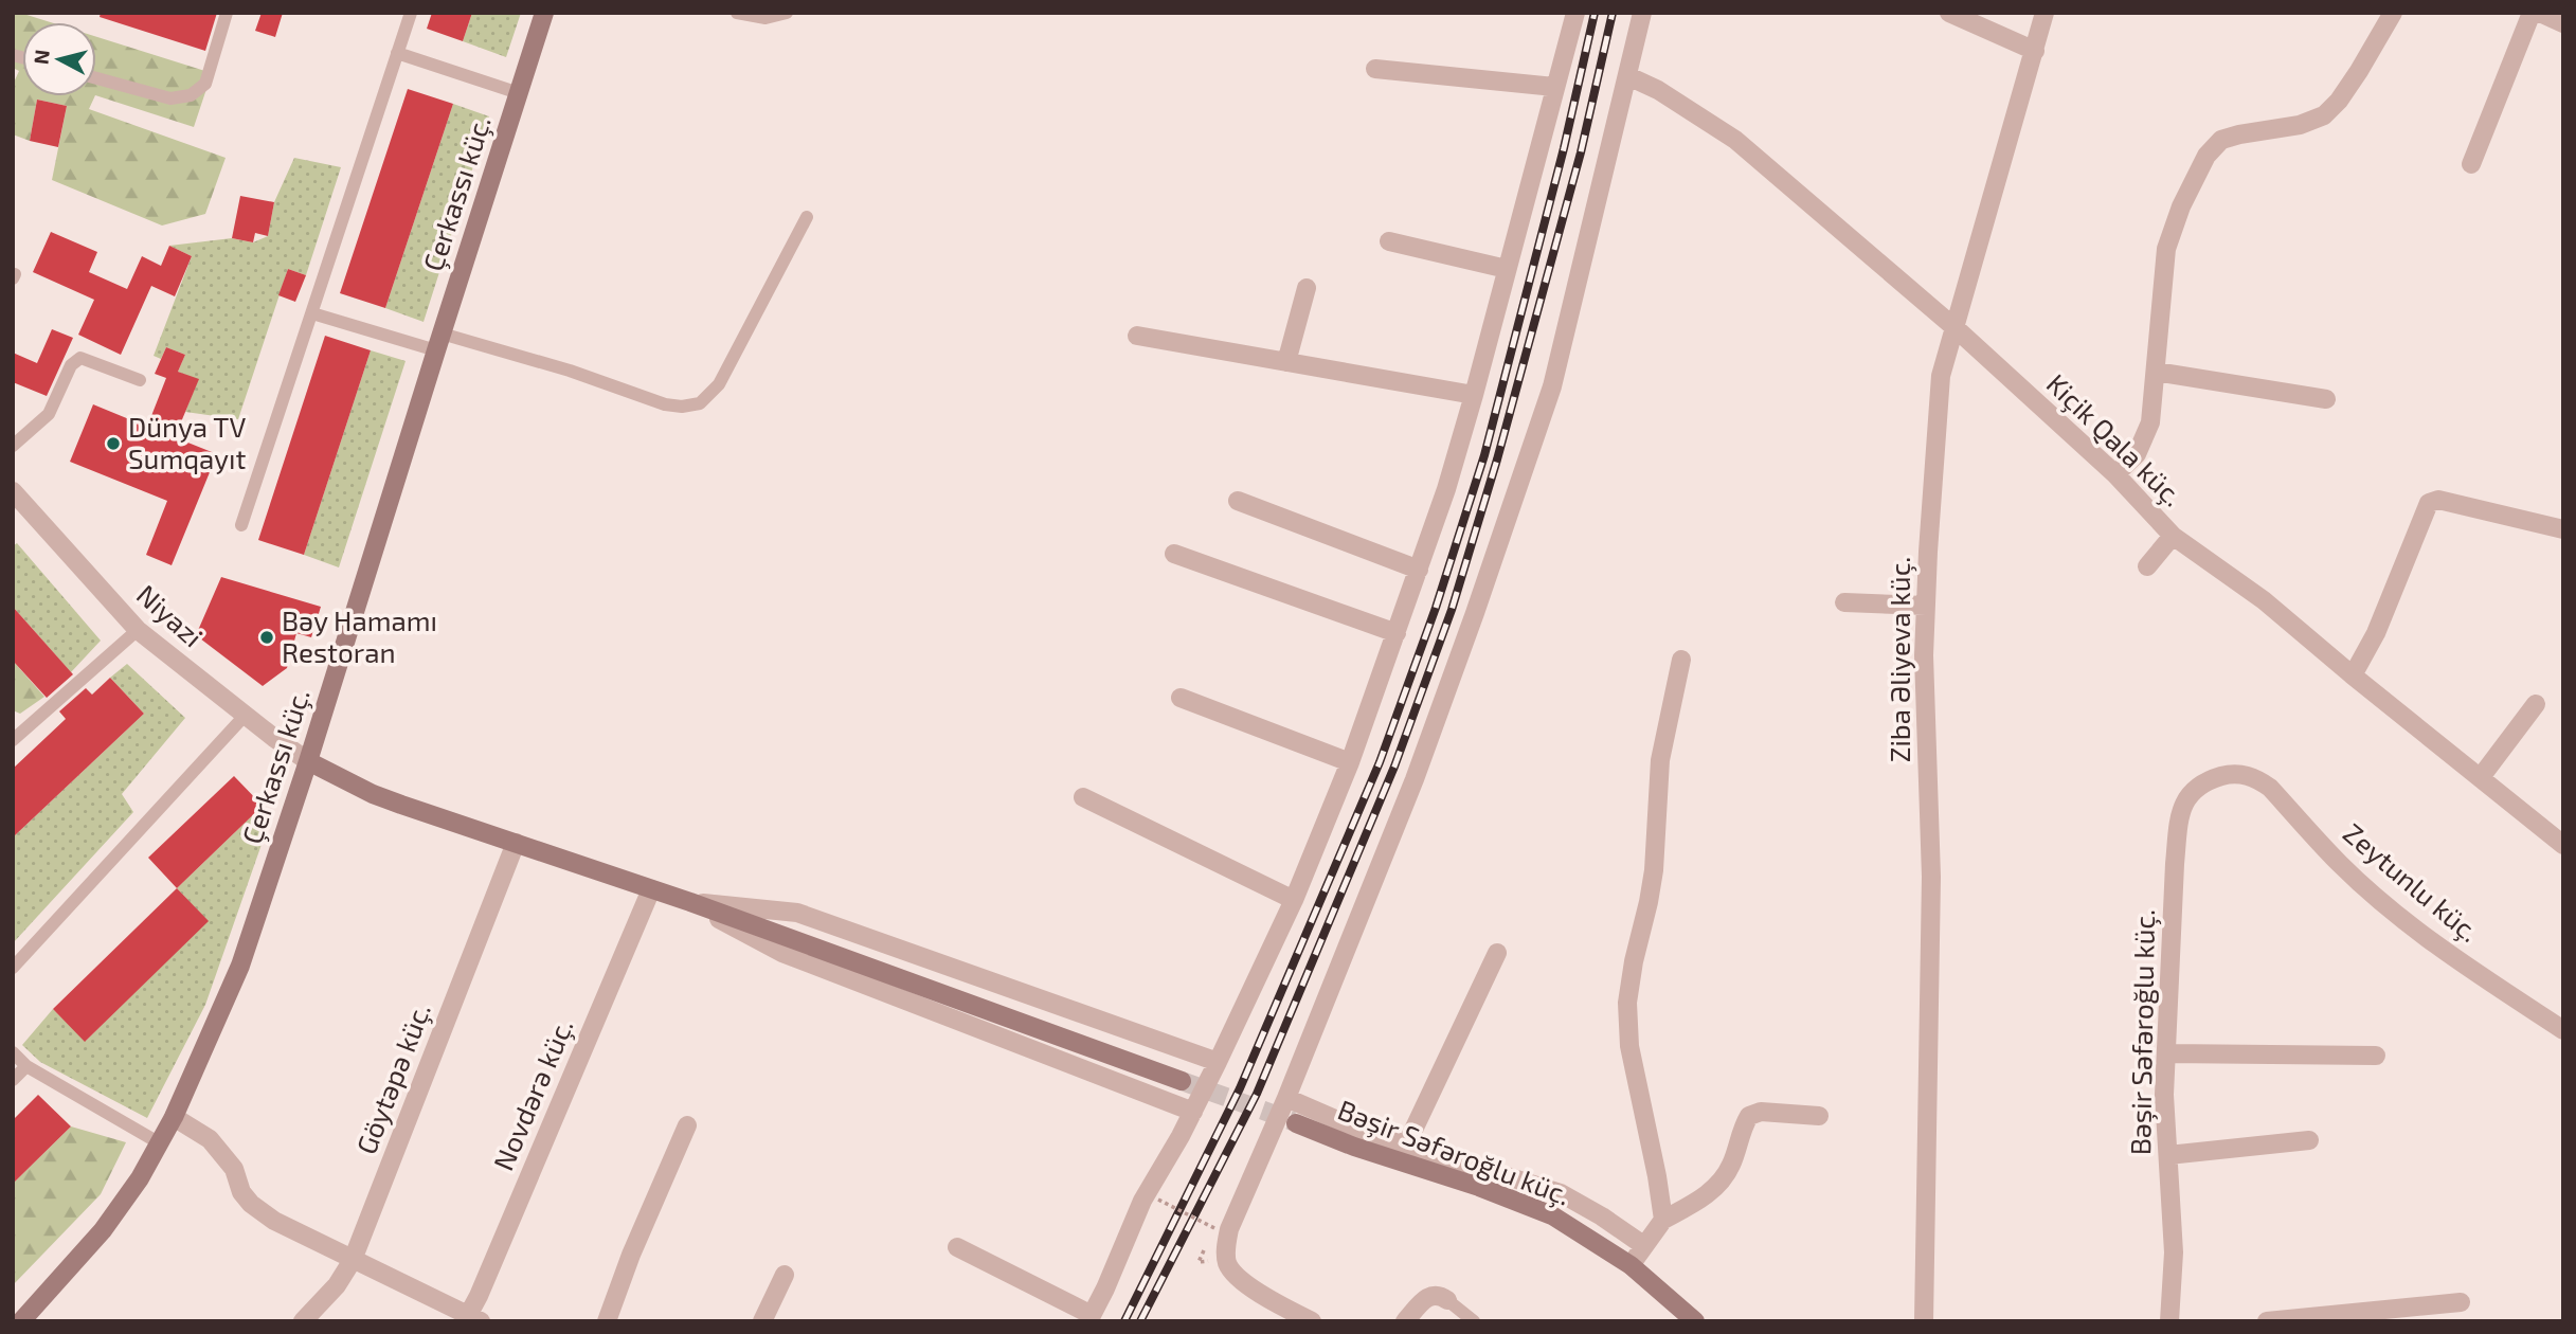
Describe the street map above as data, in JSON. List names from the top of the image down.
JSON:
{
  "streets": {
    "street": [
      "Çerkassı küç.",
      "Kiçik Qala küç.",
      "Niyazi",
      "Ziba Əliyeva küç.",
      "Zeytunlu küç.",
      "Bəşir Səfəroğlu küç.",
      "Göytəpə küç.",
      "Novdərə küç."
    ]
  },
  "crossings": [
    ["Çerkassı küç.", "Niyazi"],
    ["Kiçik Qala küç.", "Ziba Əliyeva küç."],
    ["Zeytunlu küç.", "Bəşir Səfəroğlu küç."]
  ],
  "places": ["Dünya TV Sumqayıt", "Bәy Hamamı Restoran"],
  "north": "left"
}
